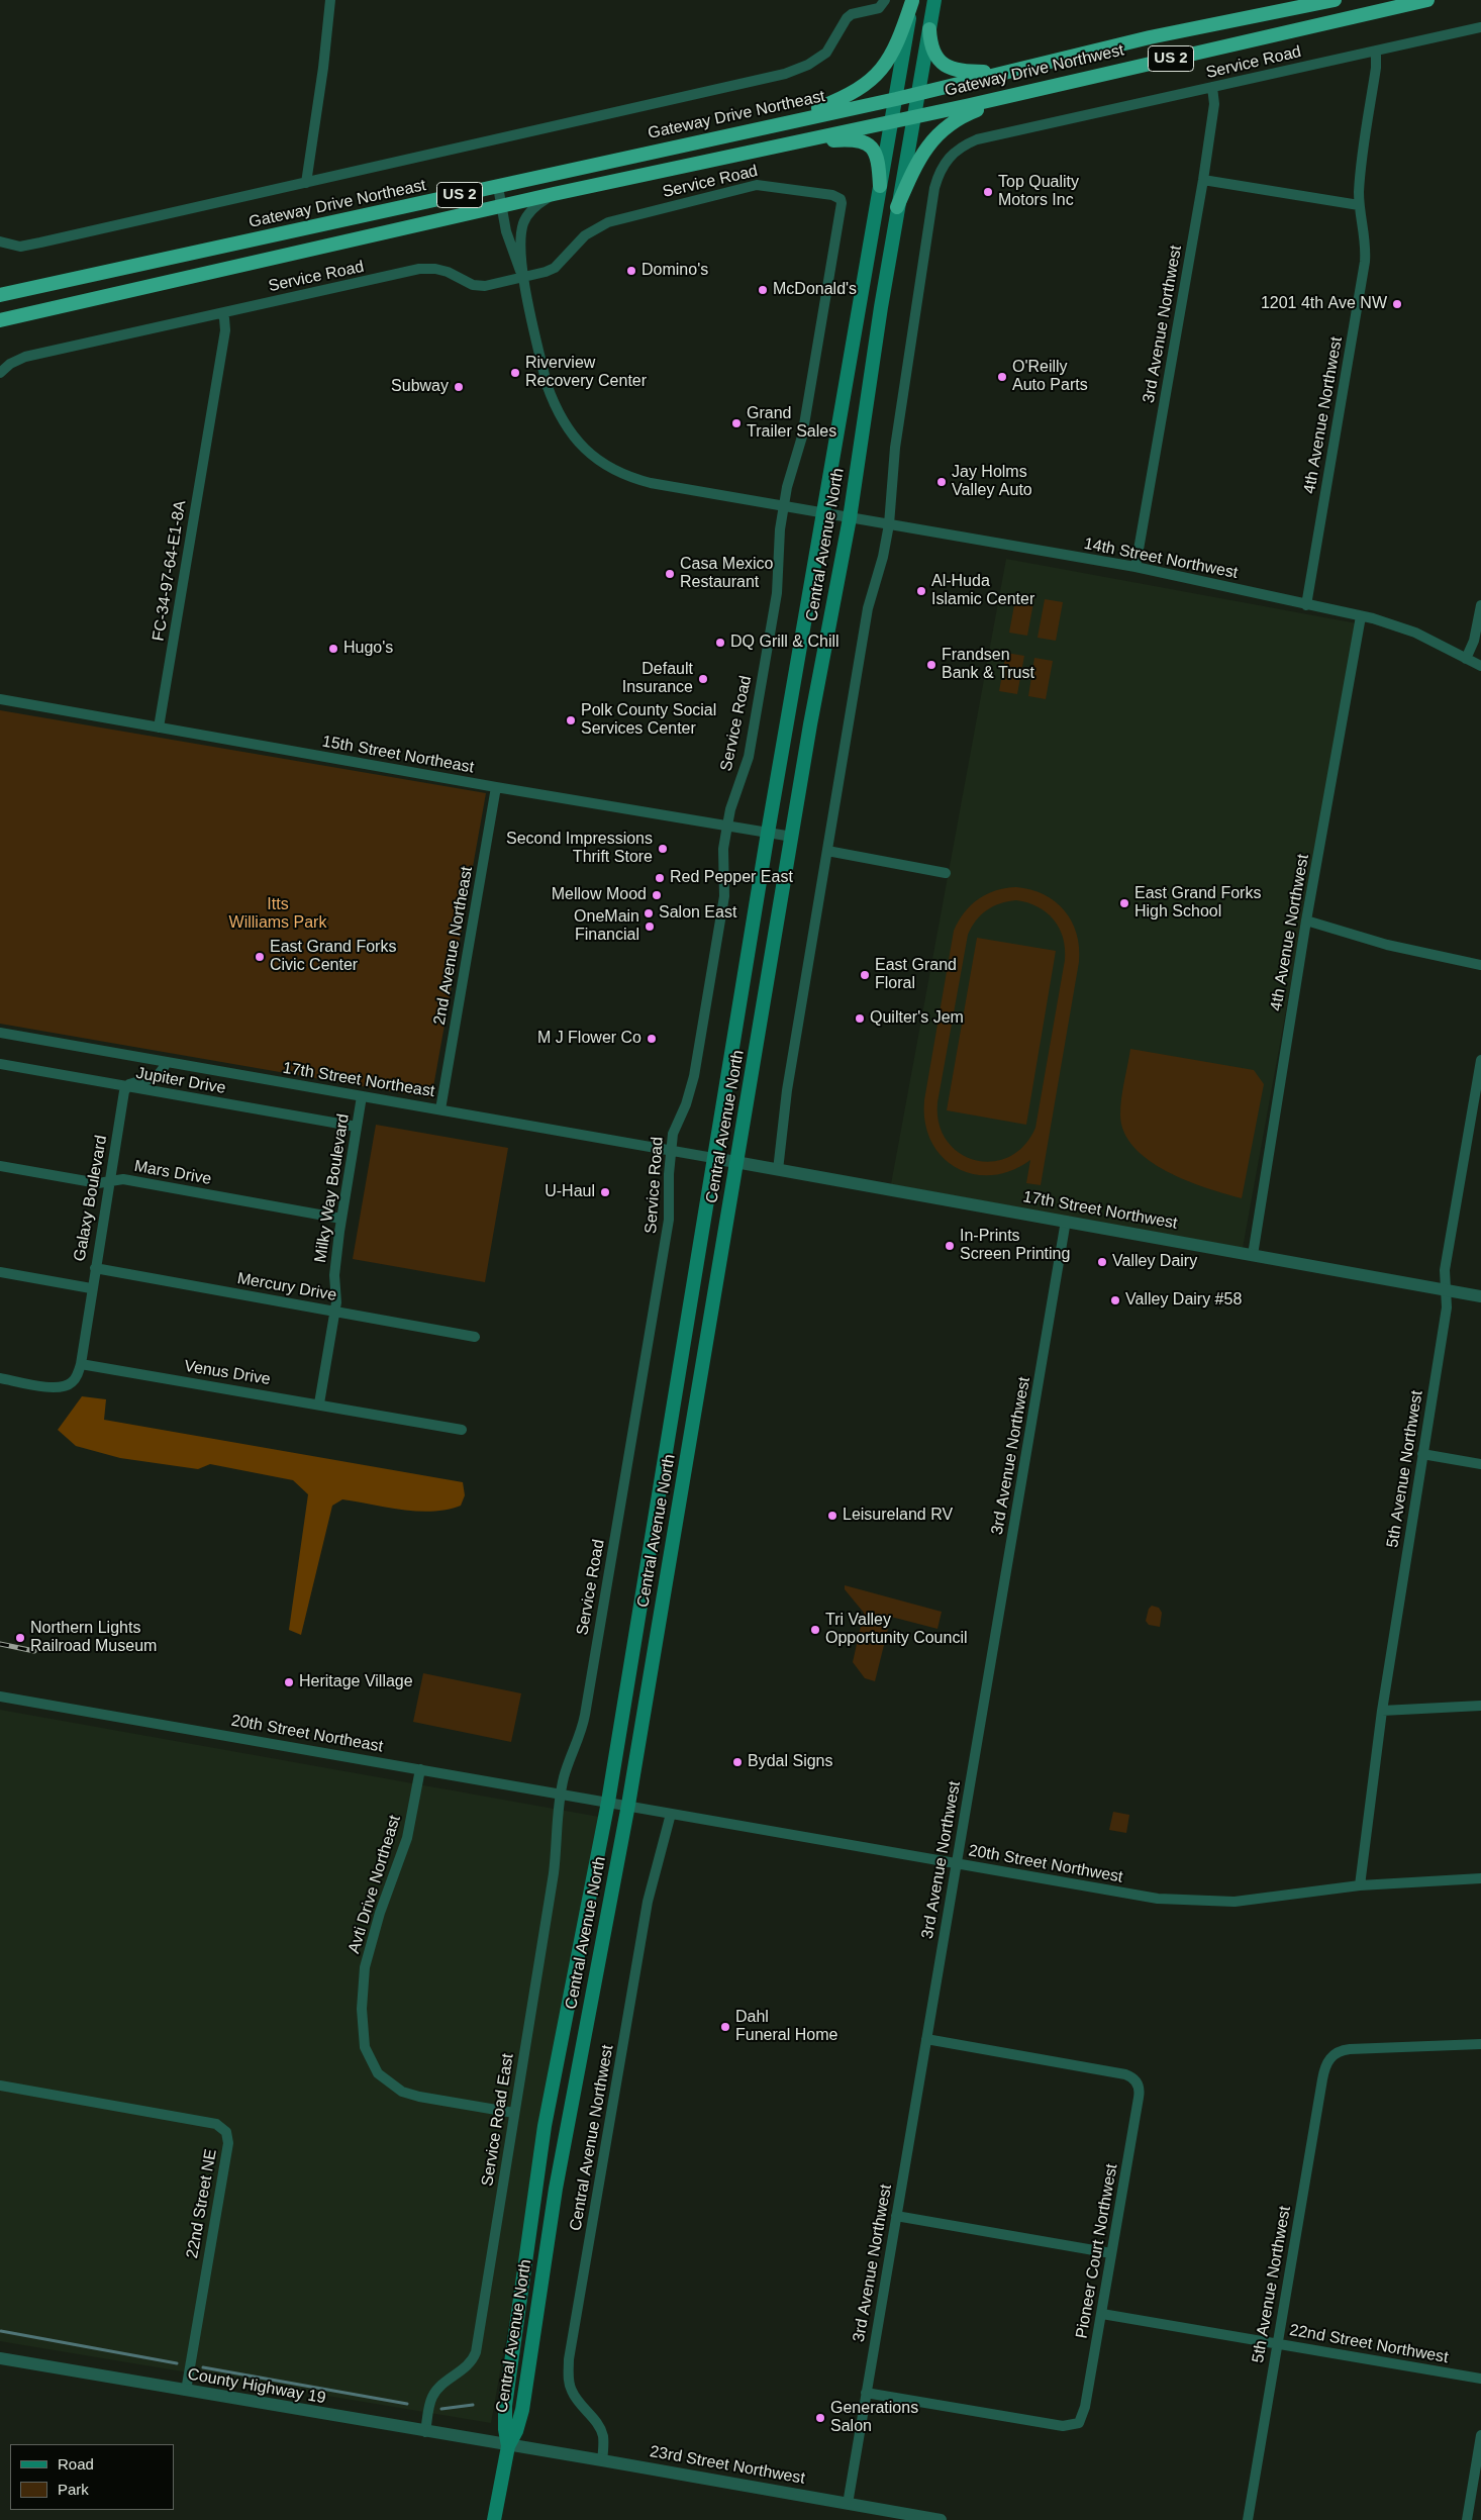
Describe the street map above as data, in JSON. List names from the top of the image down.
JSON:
{
  "streets": {
    "highway": ["US 2", "Gateway Drive Northwest", "Gateway Drive Northeast"],
    "main road": ["Central Avenue North"],
    "street": [
      "Service Road",
      "3rd Avenue Northwest",
      "4th Avenue Northwest",
      "14th Street Northwest",
      "FC-34-97-64-E1-8A",
      "15th Street Northeast",
      "2nd Avenue Northeast",
      "17th Street Northeast",
      "Jupiter Drive",
      "Mars Drive",
      "Milky Way Boulevard",
      "Galaxy Boulevard",
      "17th Street Northwest",
      "Mercury Drive",
      "Venus Drive",
      "5th Avenue Northwest",
      "20th Street Northeast",
      "20th Street Northwest",
      "Avti Drive Northeast",
      "Service Road East",
      "Central Avenue Northwest",
      "22nd Street NE",
      "Pioneer Court Northwest",
      "22nd Street Northwest",
      "County Highway 19",
      "23rd Street Northwest"
    ]
  },
  "crossings": [
    ["US 2", "Gateway Drive Northwest"],
    ["US 2", "Central Avenue North"],
    ["Service Road", "3rd Avenue Northwest"],
    ["Service Road", "4th Avenue Northwest"],
    ["Service Road", "14th Street Northwest"],
    ["Service Road", "FC-34-97-64-E1-8A"],
    ["Service Road", "15th Street Northeast"],
    ["Service Road", "17th Street Northeast"],
    ["Service Road", "17th Street Northwest"],
    ["Service Road", "20th Street Northeast"],
    ["Service Road", "Service Road East"],
    ["Gateway Drive Northwest", "Gateway Drive Northeast"],
    ["Gateway Drive Northwest", "Central Avenue North"],
    ["Gateway Drive Northeast", "Central Avenue North"],
    ["3rd Avenue Northwest", "14th Street Northwest"],
    ["3rd Avenue Northwest", "17th Street Northwest"],
    ["3rd Avenue Northwest", "20th Street Northwest"],
    ["3rd Avenue Northwest", "Pioneer Court Northwest"],
    ["3rd Avenue Northwest", "23rd Street Northwest"],
    ["4th Avenue Northwest", "14th Street Northwest"],
    ["4th Avenue Northwest", "17th Street Northwest"],
    ["Central Avenue North", "14th Street Northwest"],
    ["Central Avenue North", "15th Street Northeast"],
    ["Central Avenue North", "17th Street Northeast"],
    ["Central Avenue North", "17th Street Northwest"],
    ["Central Avenue North", "20th Street Northeast"],
    ["Central Avenue North", "20th Street Northwest"],
    ["Central Avenue North", "County Highway 19"],
    ["Central Avenue North", "23rd Street Northwest"],
    ["FC-34-97-64-E1-8A", "15th Street Northeast"],
    ["15th Street Northeast", "2nd Avenue Northeast"],
    ["2nd Avenue Northeast", "17th Street Northeast"],
    ["17th Street Northeast", "Milky Way Boulevard"],
    ["17th Street Northeast", "17th Street Northwest"],
    ["Jupiter Drive", "Milky Way Boulevard"],
    ["Jupiter Drive", "Galaxy Boulevard"],
    ["Mars Drive", "Milky Way Boulevard"],
    ["Mars Drive", "Galaxy Boulevard"],
    ["Milky Way Boulevard", "Mercury Drive"],
    ["Milky Way Boulevard", "Venus Drive"],
    ["Galaxy Boulevard", "Mercury Drive"],
    ["Galaxy Boulevard", "Venus Drive"],
    ["17th Street Northwest", "5th Avenue Northwest"],
    ["5th Avenue Northwest", "20th Street Northwest"],
    ["5th Avenue Northwest", "22nd Street Northwest"],
    ["20th Street Northeast", "20th Street Northwest"],
    ["20th Street Northeast", "Avti Drive Northeast"],
    ["20th Street Northeast", "Service Road East"],
    ["20th Street Northwest", "Central Avenue Northwest"],
    ["Avti Drive Northeast", "Service Road East"],
    ["Service Road East", "County Highway 19"],
    ["Central Avenue Northwest", "23rd Street Northwest"],
    ["22nd Street NE", "County Highway 19"],
    ["Pioneer Court Northwest", "22nd Street Northwest"],
    ["County Highway 19", "23rd Street Northwest"]
  ],
  "parks": ["Itts Williams Park"],
  "places": [
    "Top Quality Motors Inc",
    "Domino's",
    "McDonald's",
    "1201 4th Ave NW",
    "Riverview Recovery Center",
    "O'Reilly Auto Parts",
    "Subway",
    "Grand Trailer Sales",
    "Jay Holms Valley Auto",
    "Casa Mexico Restaurant",
    "Al-Huda Islamic Center",
    "DQ Grill & Chill",
    "Hugo's",
    "Frandsen Bank & Trust",
    "Default Insurance",
    "Polk County Social Services Center",
    "Second Impressions Thrift Store",
    "Red Pepper East",
    "Mellow Mood",
    "East Grand Forks High School",
    "Salon East",
    "OneMain Financial",
    "East Grand Forks Civic Center",
    "East Grand Floral",
    "Quilter's Jem",
    "M J Flower Co",
    "U-Haul",
    "In-Prints Screen Printing",
    "Valley Dairy",
    "Valley Dairy #58",
    "Leisureland RV",
    "Tri Valley Opportunity Council",
    "Northern Lights Railroad Museum",
    "Heritage Village",
    "Bydal Signs",
    "Dahl Funeral Home",
    "Generations Salon"
  ],
  "legend": ["Road", "Park"]
}
